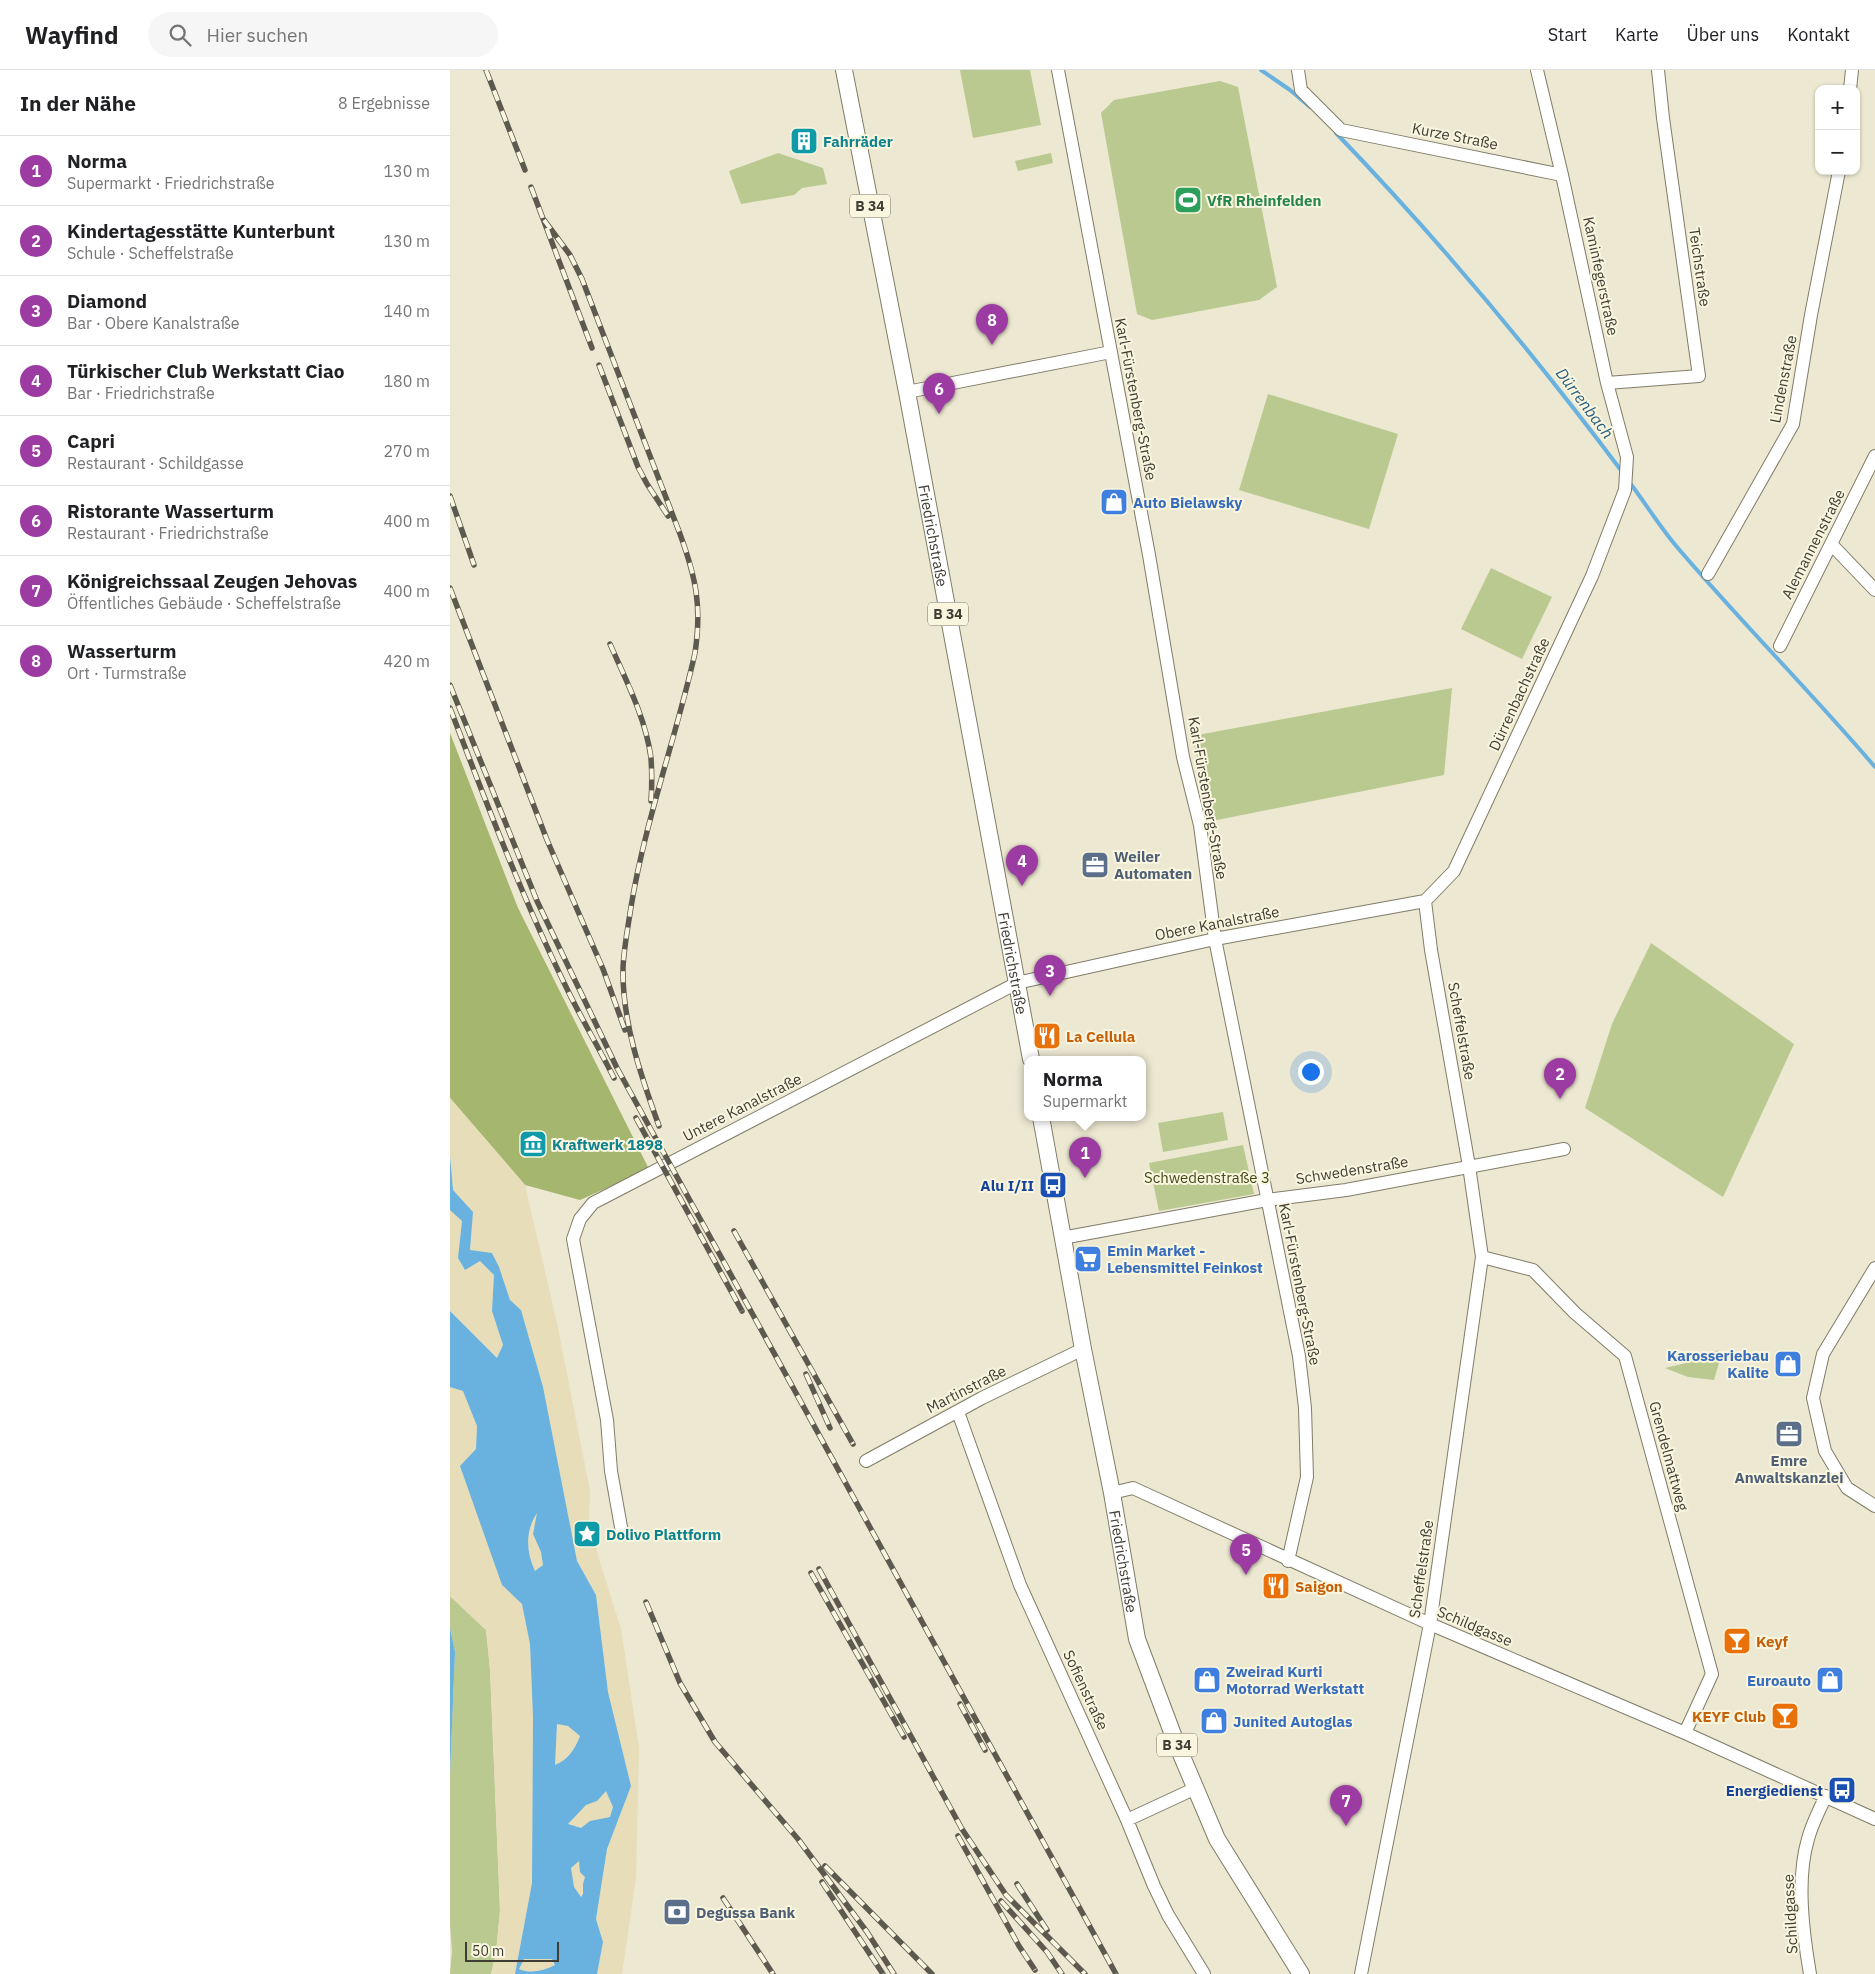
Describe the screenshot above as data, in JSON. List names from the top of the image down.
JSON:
{
  "streets": {
    "main road": ["B 34", "Friedrichstraße"],
    "street": [
      "Kurze Straße",
      "Teichstraße",
      "Kaminfegerstraße",
      "Lindenstraße",
      "Karl-Fürstenberg-Straße",
      "Alemannenstraße",
      "Dürrenbachstraße",
      "Obere Kanalstraße",
      "Scheffelstraße",
      "Untere Kanalstraße",
      "Schwedenstraße",
      "Martinstraße",
      "Grendelmattweg",
      "Schildgasse",
      "Sofienstraße"
    ]
  },
  "crossings": [
    ["Kurze Straße", "Kaminfegerstraße"],
    ["Teichstraße", "Kaminfegerstraße"],
    ["Kaminfegerstraße", "Dürrenbachstraße"],
    ["Karl-Fürstenberg-Straße", "Obere Kanalstraße"],
    ["Karl-Fürstenberg-Straße", "Schwedenstraße"],
    ["Karl-Fürstenberg-Straße", "Schildgasse"],
    ["Friedrichstraße", "Obere Kanalstraße"],
    ["Friedrichstraße", "Untere Kanalstraße"],
    ["Friedrichstraße", "Schwedenstraße"],
    ["Friedrichstraße", "Martinstraße"],
    ["Friedrichstraße", "Schildgasse"],
    ["Dürrenbachstraße", "Obere Kanalstraße"],
    ["Dürrenbachstraße", "Scheffelstraße"],
    ["Obere Kanalstraße", "Scheffelstraße"],
    ["Obere Kanalstraße", "Untere Kanalstraße"],
    ["Scheffelstraße", "Schwedenstraße"],
    ["Scheffelstraße", "Grendelmattweg"],
    ["Scheffelstraße", "Schildgasse"],
    ["Martinstraße", "Sofienstraße"],
    ["Grendelmattweg", "Schildgasse"]
  ],
  "water": ["Dürrenbach"],
  "parks": ["Schwedenstraße 3"],
  "places": {
    "building": ["Fahrräder"],
    "sports": ["VfR Rheinfelden"],
    "shop": [
      "Auto Bielawsky",
      "Karosseriebau Kalite",
      "Zweirad Kurti Motorrad Werkstatt",
      "Euroauto",
      "Junited Autoglas"
    ],
    "office": ["Weiler Automaten", "Emre Anwaltskanzlei"],
    "restaurant": ["La Cellula", "Saigon"],
    "museum": ["Kraftwerk 1898"],
    "bus stop": ["Alu I/II", "Energiedienst"],
    "supermarket": ["Emin Market - Lebensmittel Feinkost"],
    "place": ["Dolivo Plattform"],
    "bar": ["Keyf", "KEYF Club"],
    "bank": ["Degussa Bank"]
  },
  "scale_bar": "50 m",
  "page": {
    "header": "Wayfind",
    "search": "Hier suchen",
    "nav": [
      "Start",
      "Karte",
      "Über uns",
      "Kontakt"
    ],
    "heading": ["In der Nähe", "8 Ergebnisse"],
    "map_buttons": ["+", "−"],
    "list": [
      {
        "mark": "1",
        "name": "Norma",
        "note": "Supermarkt · Friedrichstraße",
        "value": "130 m"
      },
      {
        "mark": "2",
        "name": "Kindertagesstätte Kunterbunt",
        "note": "Schule · Scheffelstraße",
        "value": "130 m"
      },
      {
        "mark": "3",
        "name": "Diamond",
        "note": "Bar · Obere Kanalstraße",
        "value": "140 m"
      },
      {
        "mark": "4",
        "name": "Türkischer Club Werkstatt Ciao",
        "note": "Bar · Friedrichstraße",
        "value": "180 m"
      },
      {
        "mark": "5",
        "name": "Capri",
        "note": "Restaurant · Schildgasse",
        "value": "270 m"
      },
      {
        "mark": "6",
        "name": "Ristorante Wasserturm",
        "note": "Restaurant · Friedrichstraße",
        "value": "400 m"
      },
      {
        "mark": "7",
        "name": "Königreichssaal Zeugen Jehovas",
        "note": "Öffentliches Gebäude · Scheffelstraße",
        "value": "400 m"
      },
      {
        "mark": "8",
        "name": "Wasserturm",
        "note": "Ort · Turmstraße",
        "value": "420 m"
      }
    ],
    "pins": [
      "8",
      "6",
      "4",
      "3",
      "2",
      "1",
      "5",
      "7"
    ],
    "popup": ["Norma", "Supermarkt"],
    "scale": "50 m"
  }
}
